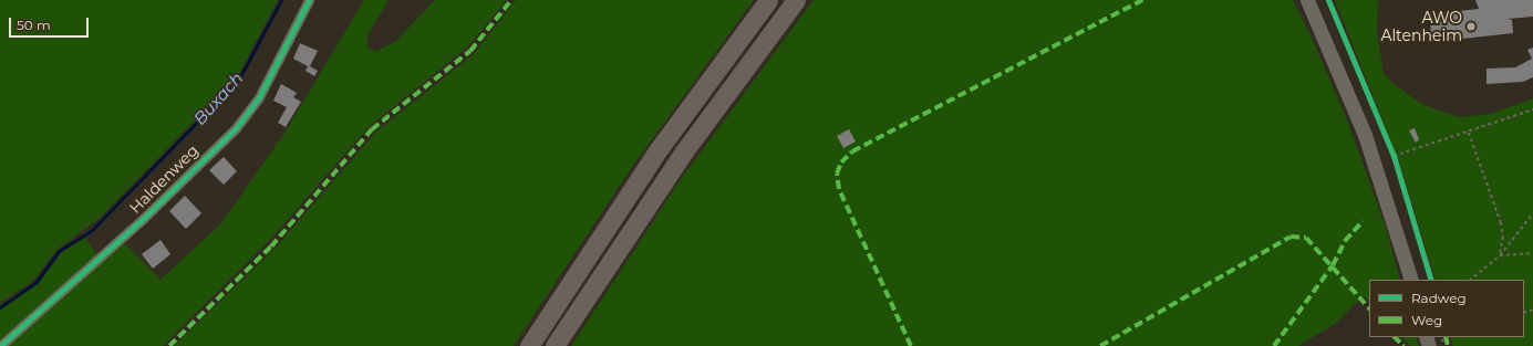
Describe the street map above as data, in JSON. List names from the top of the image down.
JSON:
{
  "streets": {
    "street": ["Haldenweg"]
  },
  "water": ["Buxach"],
  "places": ["AWO Altenheim"],
  "legend": ["Radweg", "Weg"],
  "scale_bar": "50 m"
}
